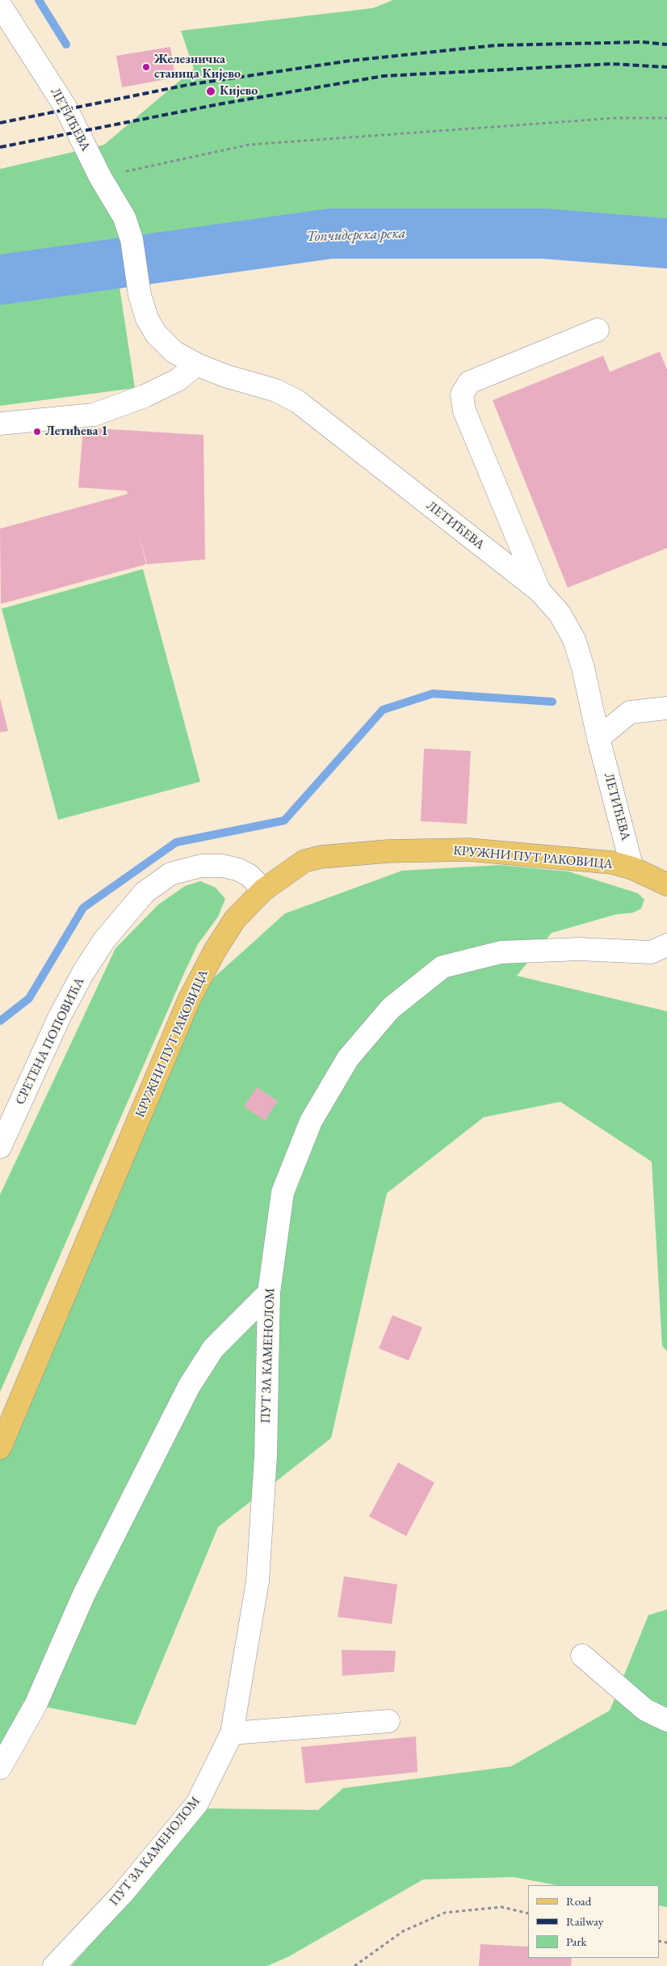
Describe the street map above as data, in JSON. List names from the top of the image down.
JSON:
{
  "streets": {
    "main road": ["КРУЖНИ ПУТ РАКОВИЦА"],
    "street": ["ЛЕТИЋЕВА", "СРЕТЕНА ПОПОВИЋА", "ПУТ ЗА КАМЕНОЛОМ"]
  },
  "crossings": [
    ["ЛЕТИЋЕВА", "КРУЖНИ ПУТ РАКОВИЦА"],
    ["КРУЖНИ ПУТ РАКОВИЦА", "СРЕТЕНА ПОПОВИЋА"]
  ],
  "water": ["Топчидерска река"],
  "places": ["Железничка станица Кијево", "Кијево", "Летићева 1"],
  "legend": ["Road", "Railway", "Park"]
}
